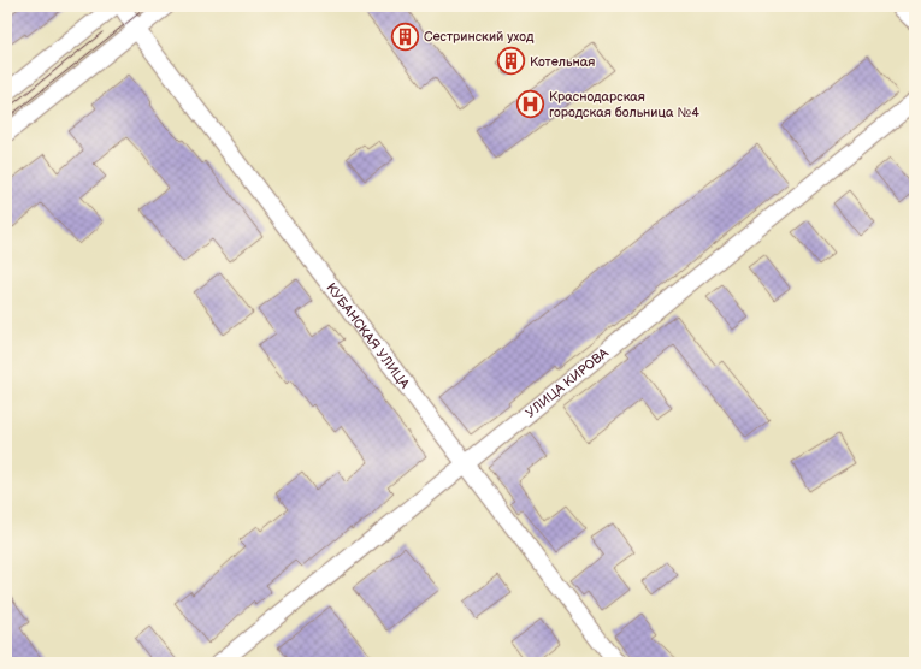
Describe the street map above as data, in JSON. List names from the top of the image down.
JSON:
{
  "streets": {
    "street": ["КУБАНСКАЯ УЛИЦА", "УЛИЦА КИРОВА"]
  },
  "crossings": [
    ["КУБАНСКАЯ УЛИЦА", "УЛИЦА КИРОВА"]
  ],
  "places": {
    "building": ["Сестринский уход", "Котельная"],
    "hospital": ["Краснодарская городская больница №4"]
  }
}
